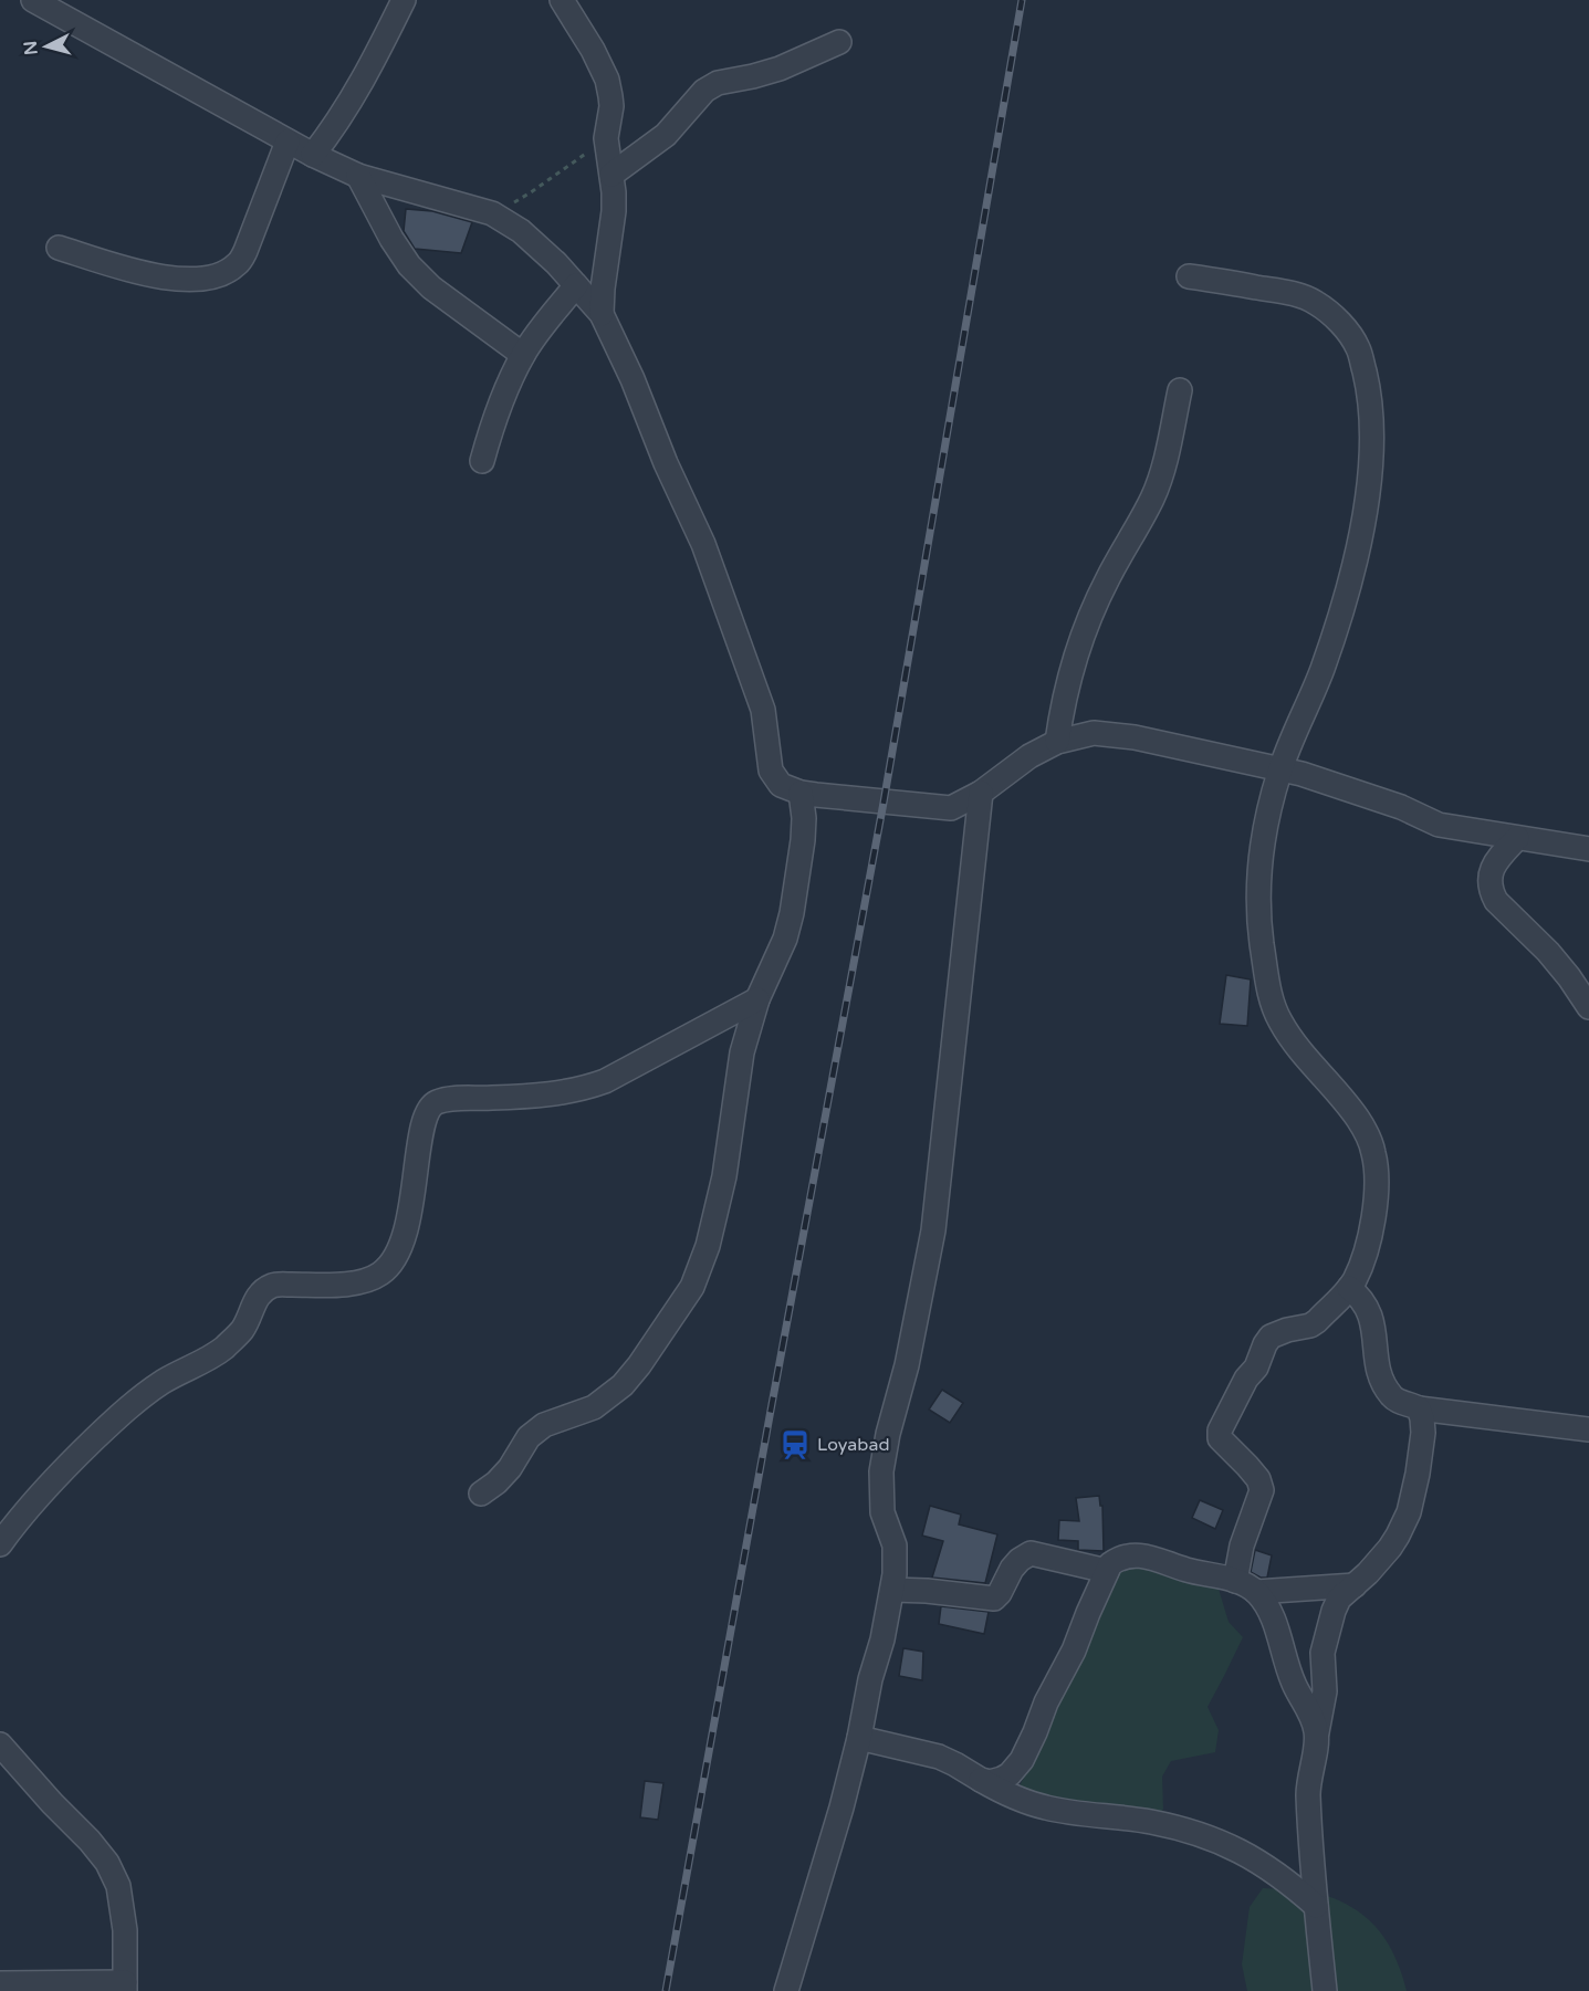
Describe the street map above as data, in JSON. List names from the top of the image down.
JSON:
{
  "places": {
    "station": ["Loyabad"]
  },
  "north": "left"
}
